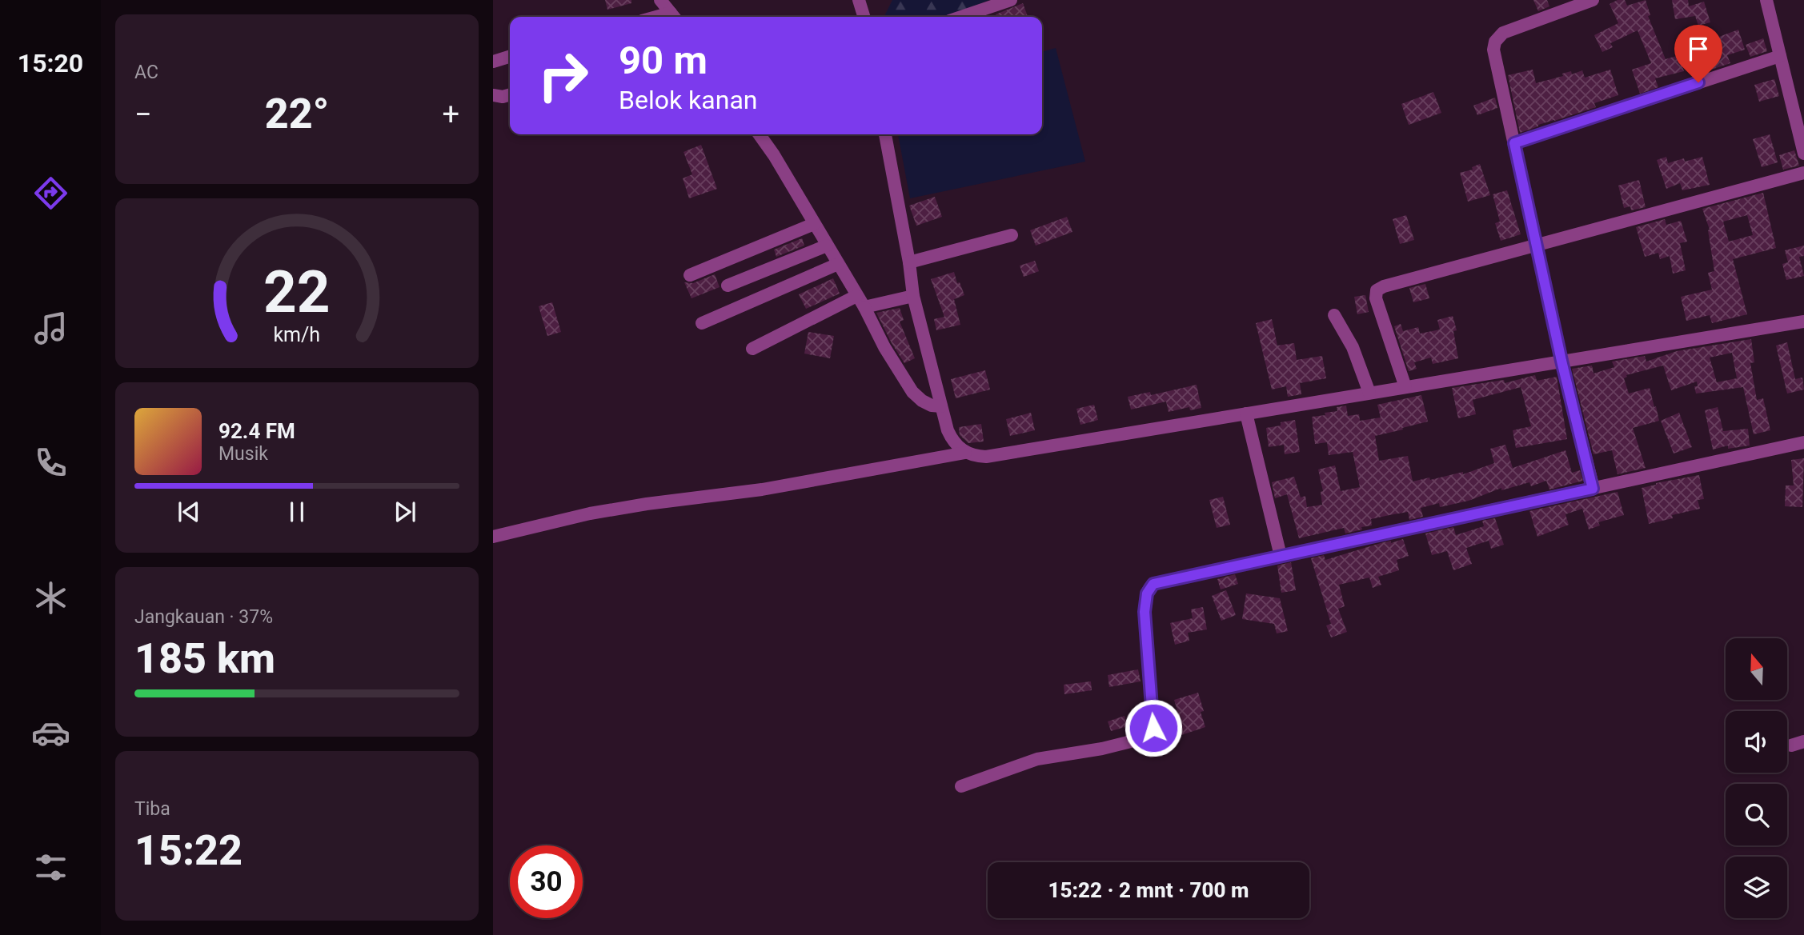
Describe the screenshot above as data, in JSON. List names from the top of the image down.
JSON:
{
  "north": "top",
  "page": {
    "tabs": "15:20",
    "tile": [
      "AC",
      ["Jangkauan · 37%", "185 km"],
      ["Tiba", "15:22"]
    ],
    "turn": ["90 m", "Belok kanan"],
    "heat": ["−", "22°", "+"],
    "song": ["92.4 FM", "Musik"],
    "limit": "30",
    "trip": "15:22 · 2 mnt · 700 m",
    "gauge": ["22", "km/h"]
  }
}
